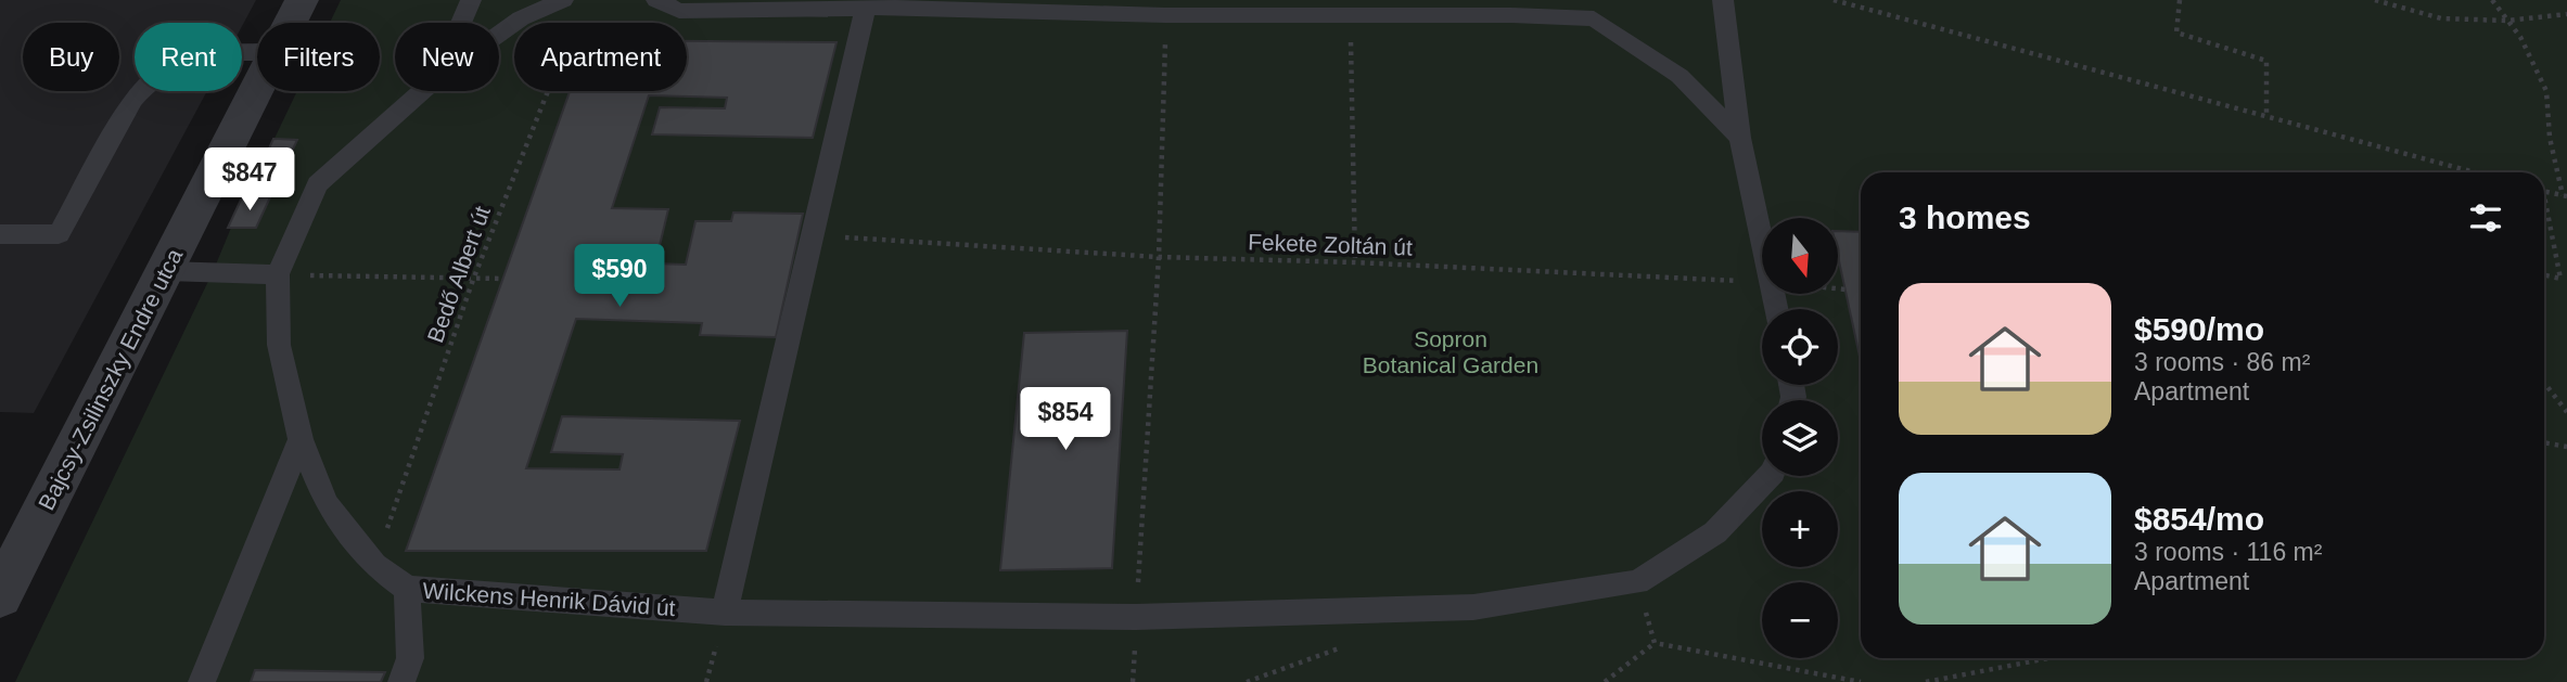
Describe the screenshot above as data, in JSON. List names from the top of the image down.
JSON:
{
  "streets": {
    "street": ["Bajcsy-Zsilinszky Endre utca"],
    "lane": ["Wilckens Henrik Dávid út"],
    "path": ["Fekete Zoltán út", "Bedő Albert út"]
  },
  "crossings": [
    ["Bedő Albert út", "Wilckens Henrik Dávid út"]
  ],
  "parks": ["Sopron Botanical Garden"],
  "north": "bottom",
  "page": {
    "chip": [
      "Buy",
      "Rent",
      "Filters",
      "New",
      "Apartment"
    ],
    "price": ["$847", "$590", "$854"],
    "heading": "3 homes",
    "map_buttons": ["+", "−"],
    "list": [
      {
        "name": "$590/mo",
        "note": "3 rooms · 86 m² · Apartment"
      },
      {
        "name": "$854/mo",
        "note": "3 rooms · 116 m² · Apartment"
      }
    ]
  }
}
